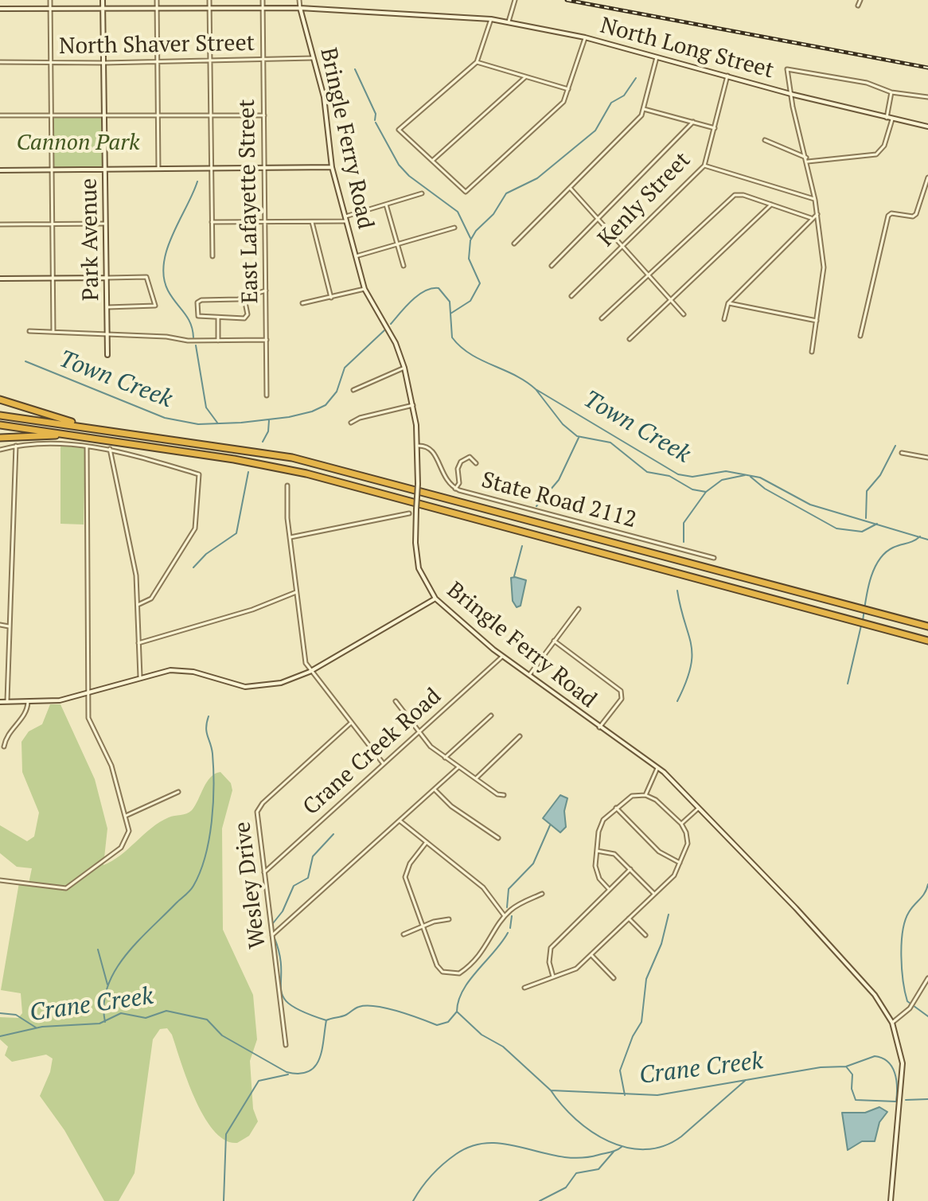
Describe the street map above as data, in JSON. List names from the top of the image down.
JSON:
{
  "streets": {
    "street": [
      "North Shaver Street",
      "North Long Street",
      "Bringle Ferry Road",
      "Kenly Street",
      "East Lafayette Street",
      "Park Avenue",
      "State Road 2112",
      "Crane Creek Road",
      "Wesley Drive"
    ]
  },
  "crossings": [
    ["North Shaver Street", "Bringle Ferry Road"],
    ["North Shaver Street", "East Lafayette Street"],
    ["North Shaver Street", "Park Avenue"],
    ["North Long Street", "Bringle Ferry Road"],
    ["North Long Street", "Kenly Street"],
    ["North Long Street", "East Lafayette Street"],
    ["North Long Street", "Park Avenue"],
    ["Bringle Ferry Road", "State Road 2112"],
    ["Bringle Ferry Road", "Crane Creek Road"],
    ["Crane Creek Road", "Wesley Drive"]
  ],
  "water": ["Town Creek", "Crane Creek"],
  "parks": ["Cannon Park"]
}
